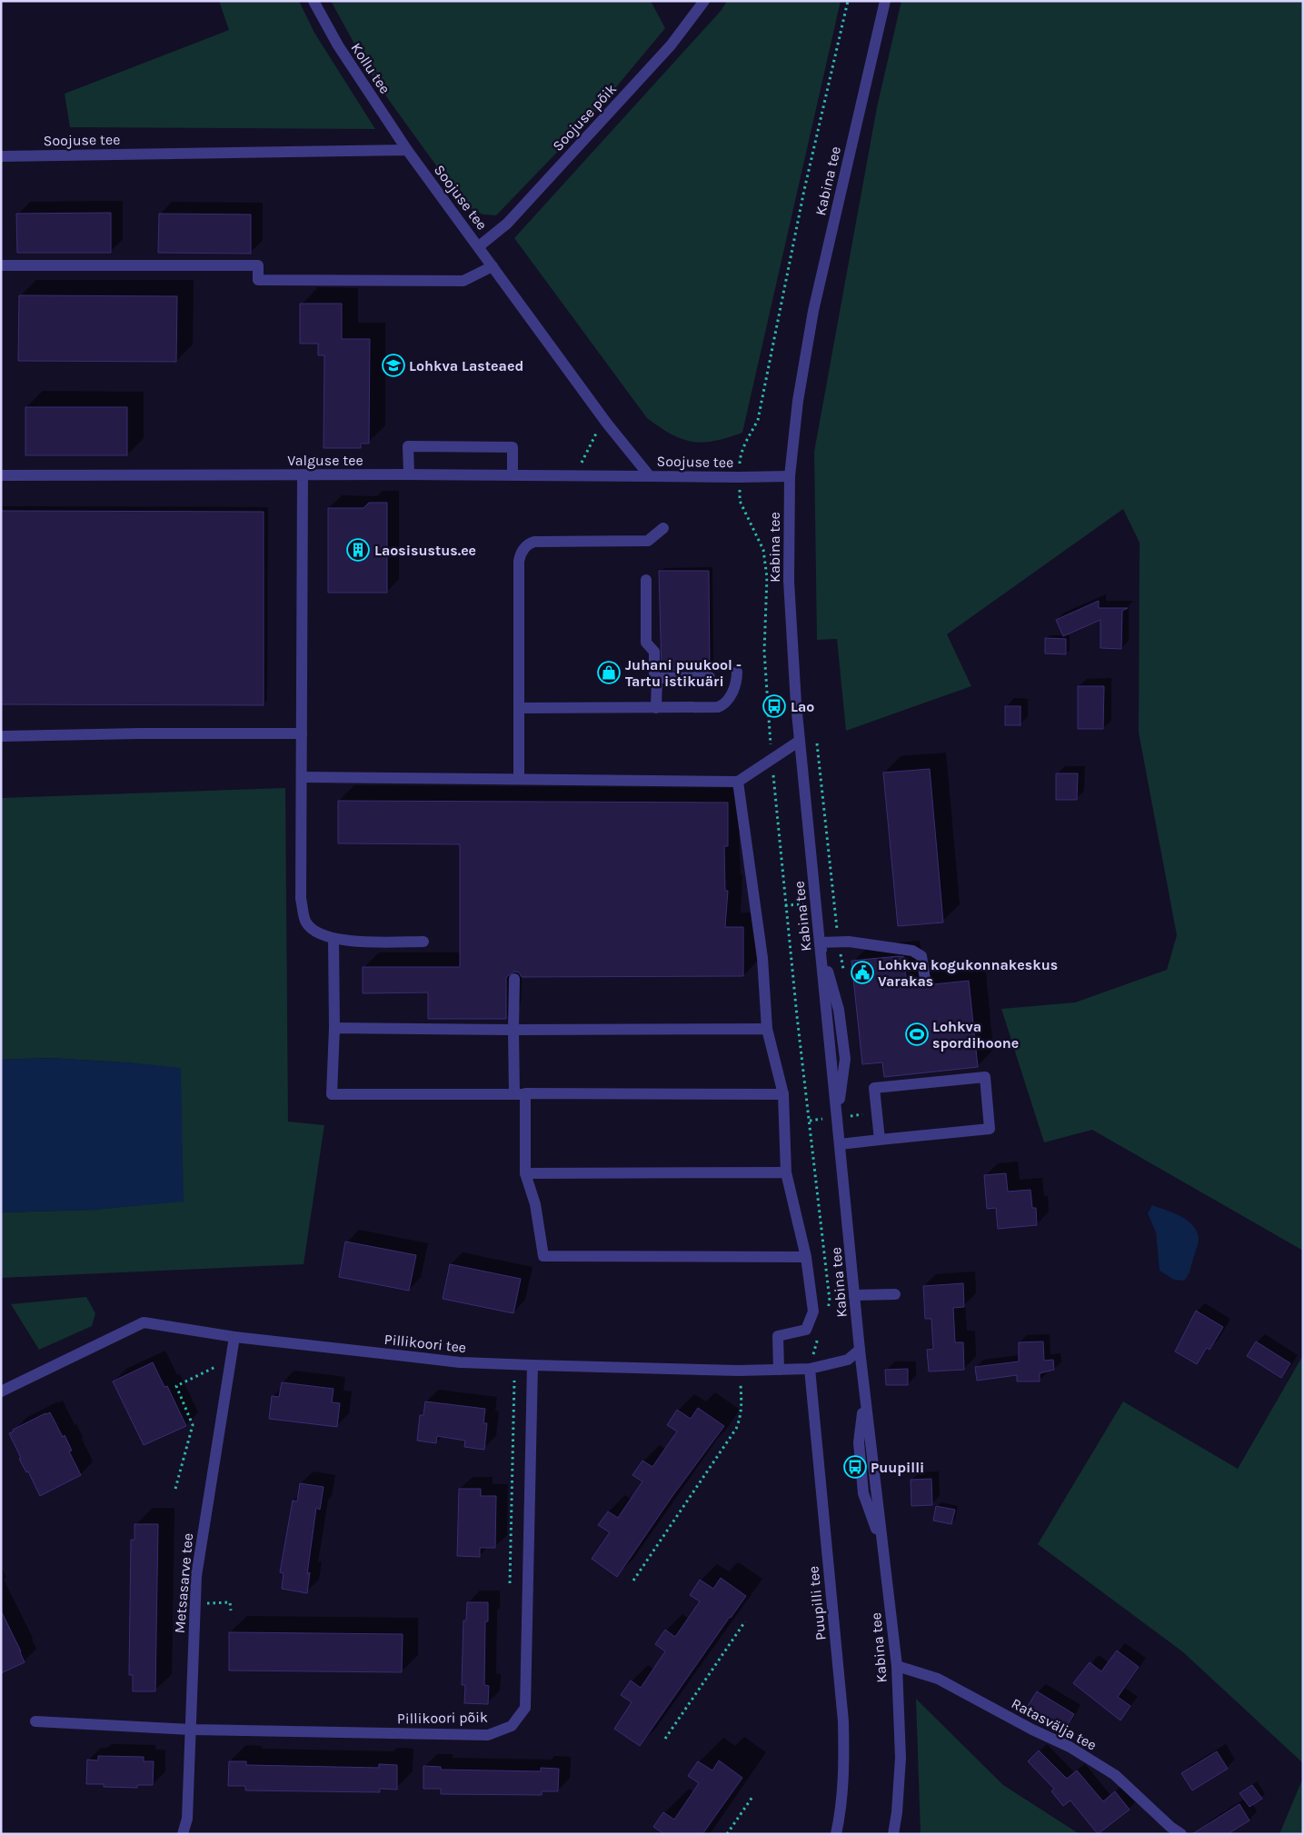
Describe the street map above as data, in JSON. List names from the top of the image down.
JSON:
{
  "streets": {
    "street": [
      "Kollu tee",
      "Soojuse põik",
      "Soojuse tee",
      "Kabina tee",
      "Valguse tee",
      "Pillikoori tee",
      "Metsasarve tee",
      "Puupilli tee",
      "Pillikoori põik",
      "Ratasvälja tee"
    ]
  },
  "crossings": [
    ["Kollu tee", "Soojuse tee"],
    ["Soojuse põik", "Soojuse tee"],
    ["Soojuse tee", "Kabina tee"],
    ["Soojuse tee", "Valguse tee"],
    ["Kabina tee", "Pillikoori tee"],
    ["Kabina tee", "Ratasvälja tee"],
    ["Pillikoori tee", "Metsasarve tee"],
    ["Pillikoori tee", "Puupilli tee"],
    ["Pillikoori tee", "Pillikoori põik"],
    ["Metsasarve tee", "Pillikoori põik"]
  ],
  "places": {
    "school or university": ["Lohkva Lasteaed"],
    "building": ["Laosisustus.ee"],
    "shop": ["Juhani puukool - Tartu istikuäri"],
    "bus stop": ["Lao", "Puupilli"],
    "public building": ["Lohkva kogukonnakeskus Varakas"],
    "sports": ["Lohkva spordihoone"]
  }
}
